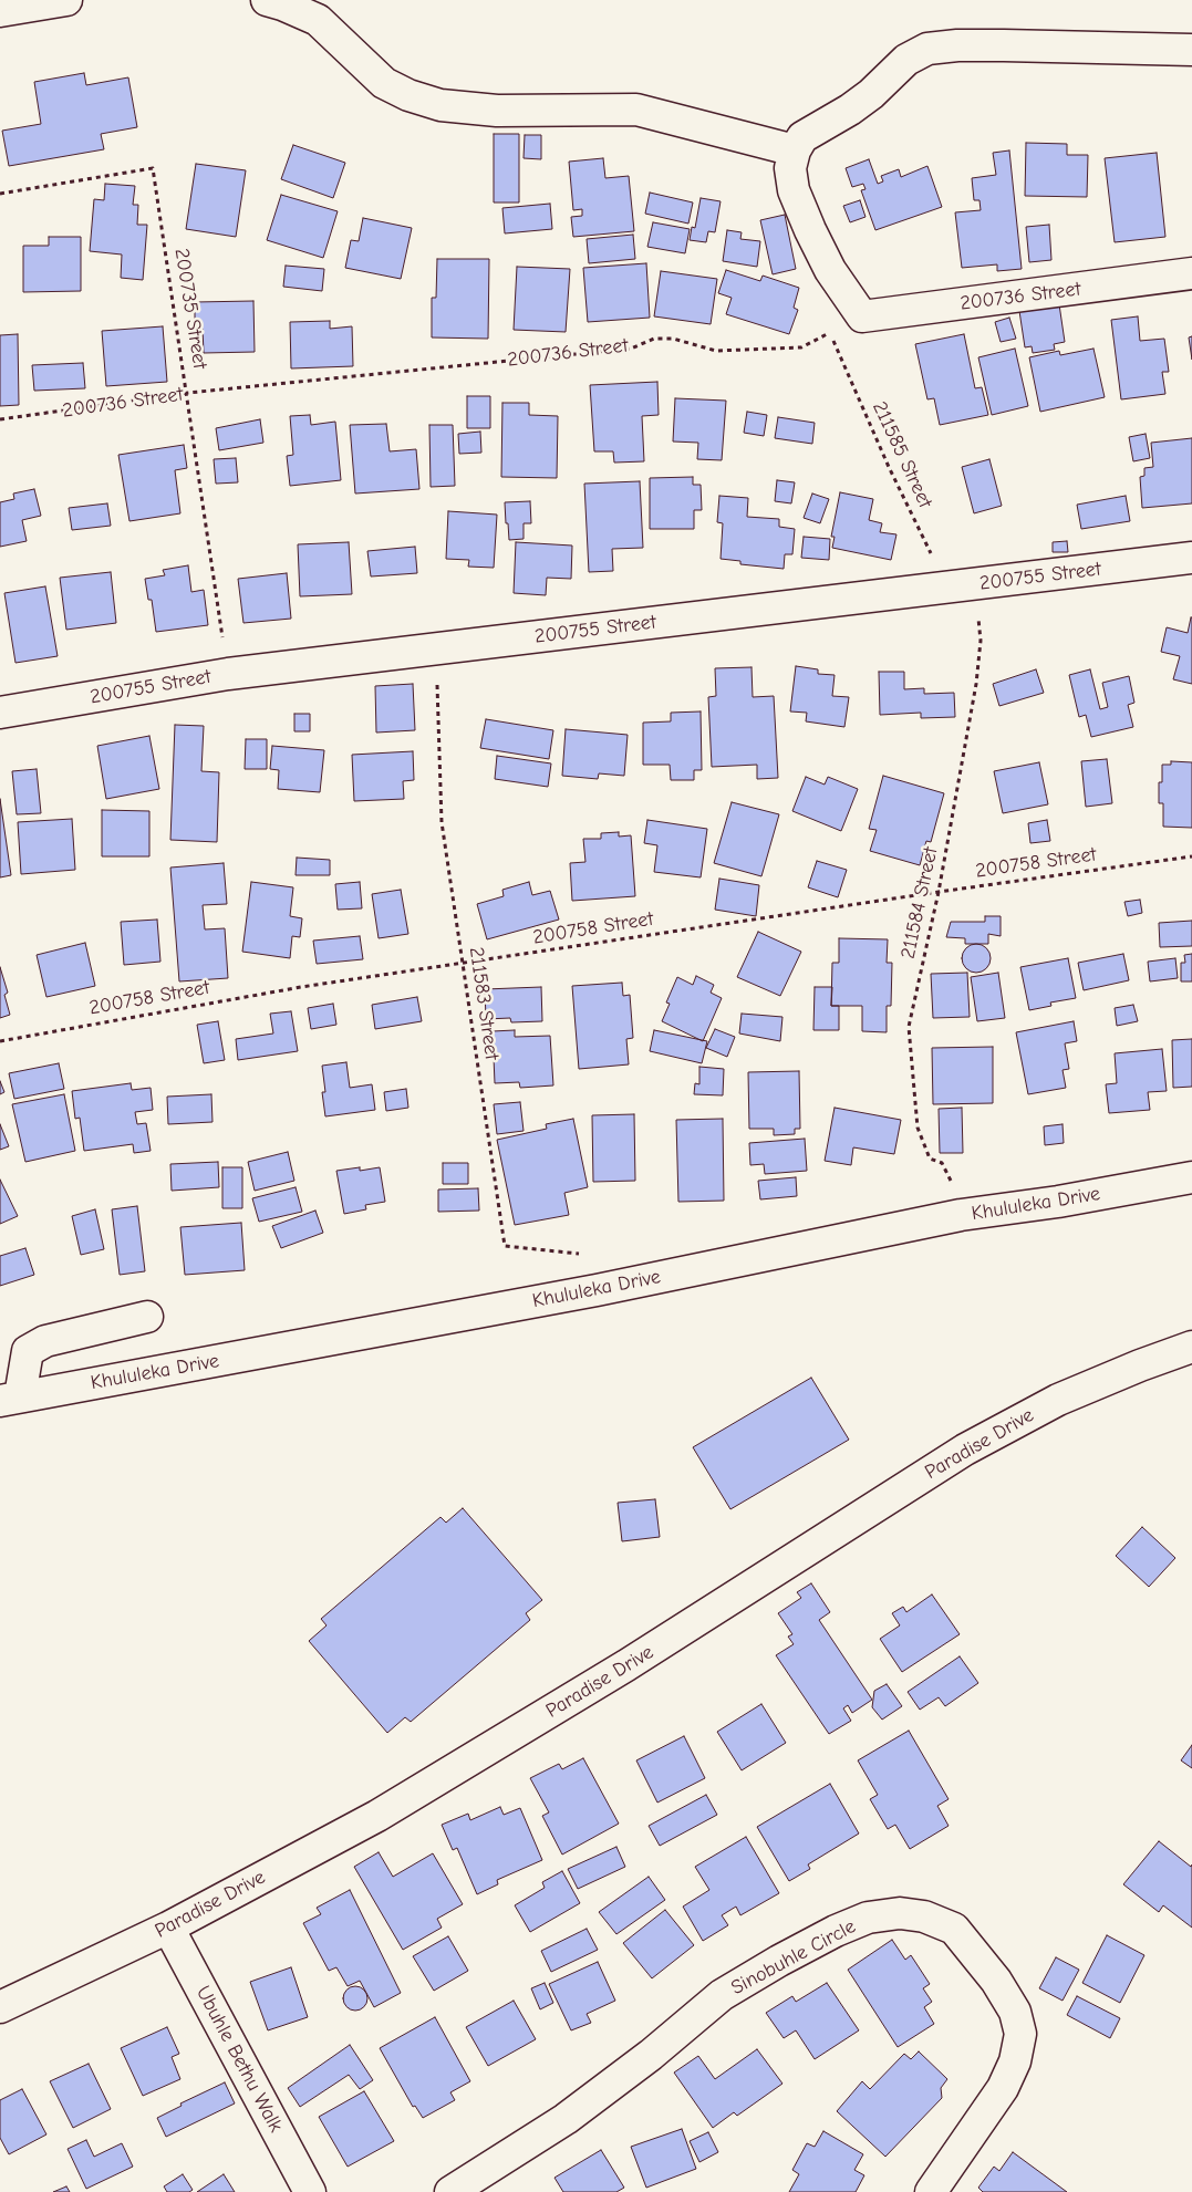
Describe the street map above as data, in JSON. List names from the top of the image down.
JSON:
{
  "streets": {
    "street": [
      "200736 Street",
      "200755 Street",
      "Khululeka Drive",
      "Paradise Drive",
      "Sinobuhle Circle",
      "Ubuhle Bethu Walk"
    ],
    "path": [
      "200735 Street",
      "211585 Street",
      "200758 Street",
      "211584 Street",
      "211583 Street"
    ]
  },
  "crossings": [
    ["200736 Street", "200735 Street"],
    ["200736 Street", "211585 Street"],
    ["200735 Street", "200755 Street"],
    ["211585 Street", "200755 Street"],
    ["211585 Street", "211584 Street"],
    ["200755 Street", "211584 Street"],
    ["200755 Street", "211583 Street"],
    ["200758 Street", "211584 Street"],
    ["200758 Street", "211583 Street"],
    ["211584 Street", "Khululeka Drive"],
    ["211583 Street", "Khululeka Drive"],
    ["Paradise Drive", "Ubuhle Bethu Walk"]
  ]
}
